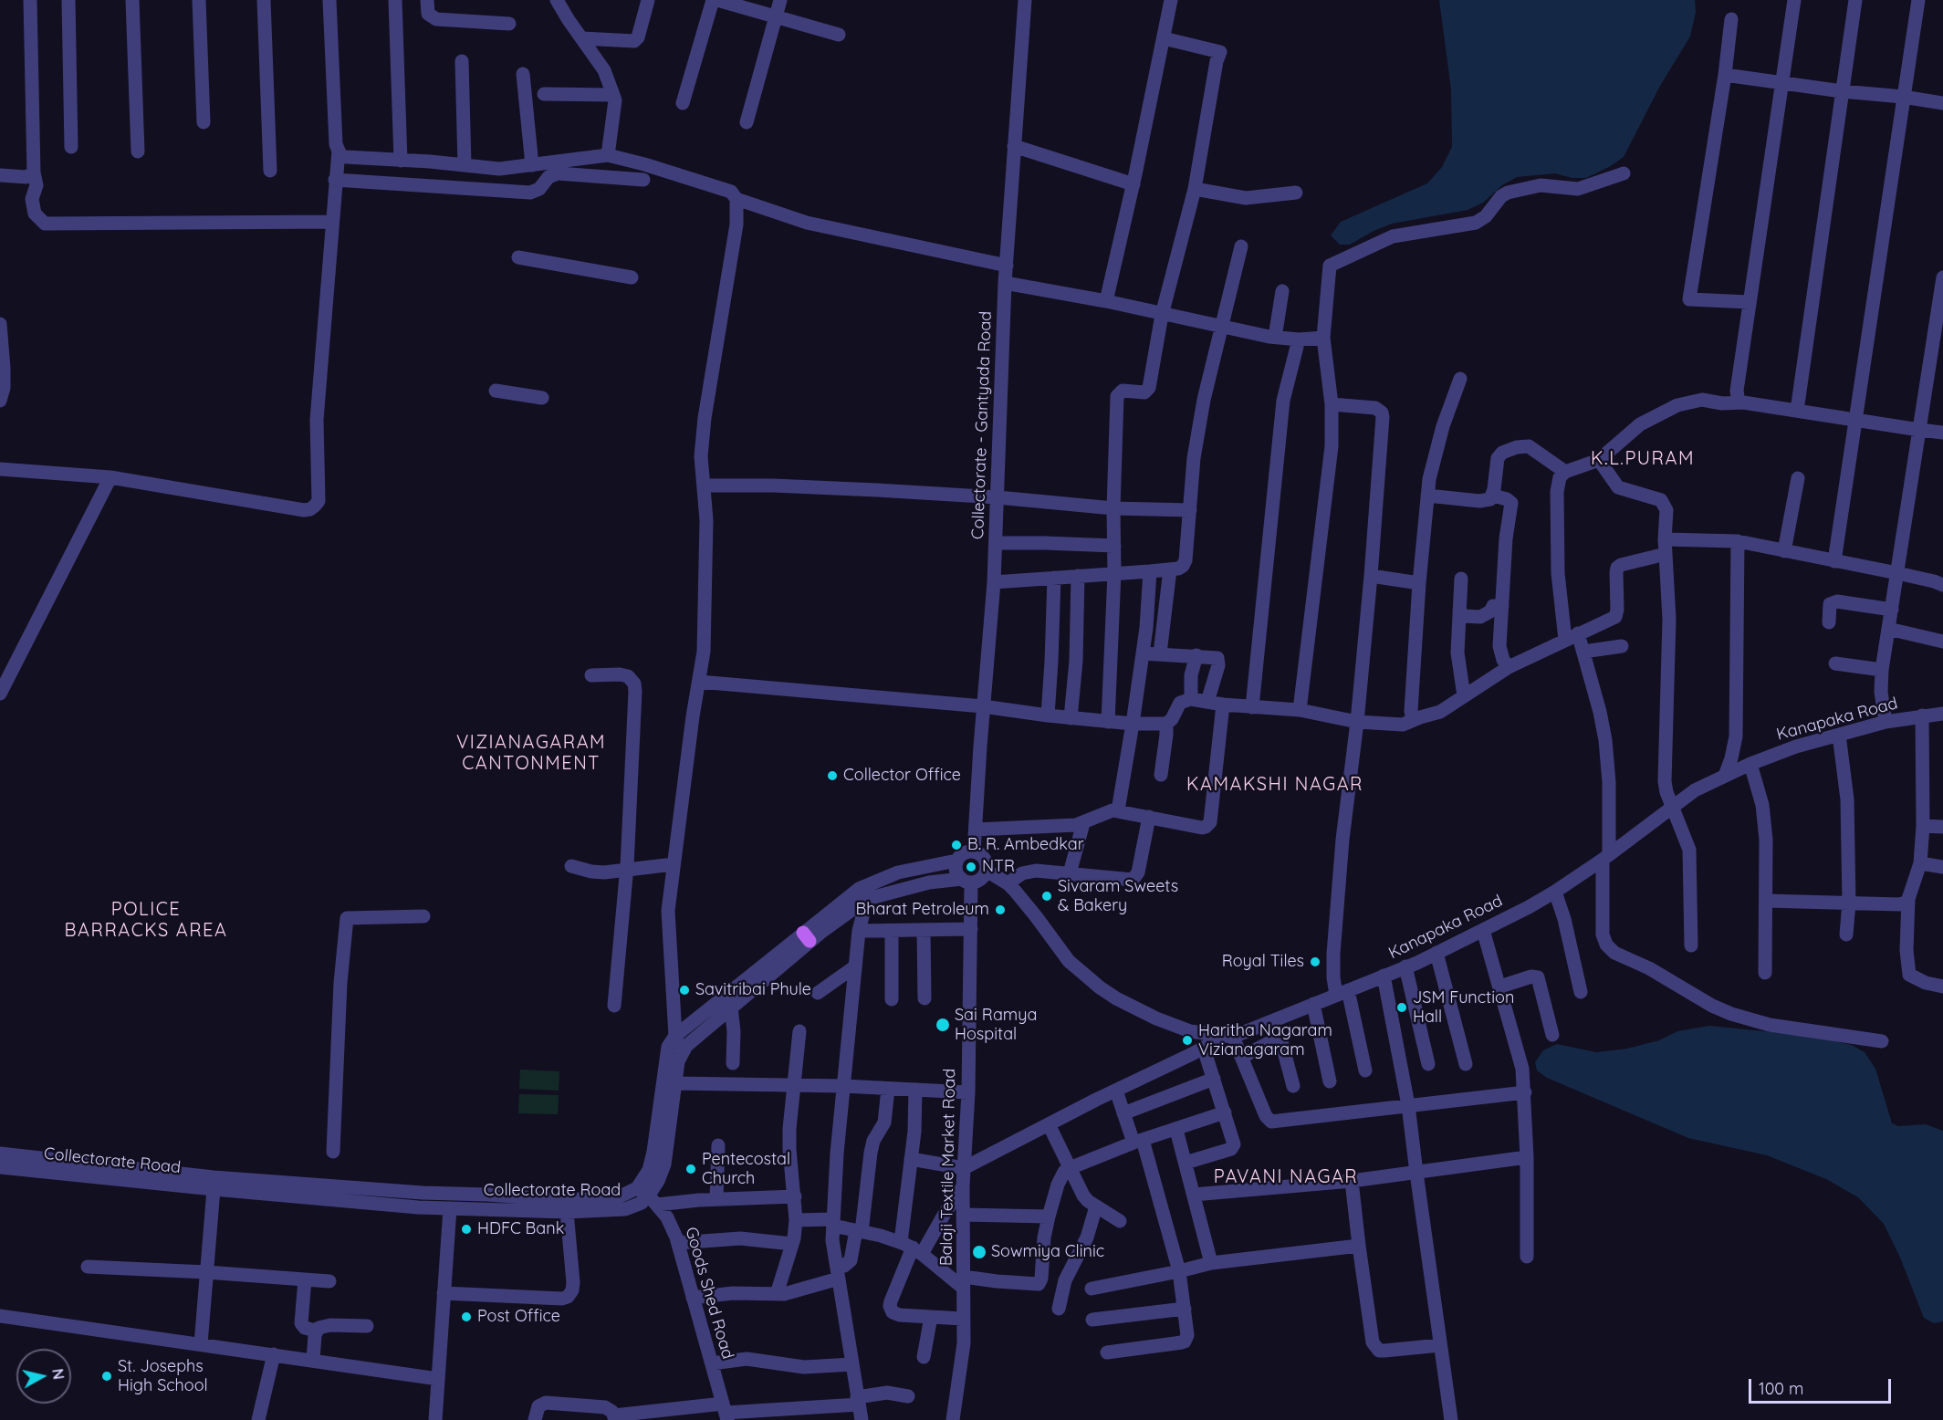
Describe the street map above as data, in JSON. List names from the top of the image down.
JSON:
{
  "streets": {
    "street": [
      "Collectorate - Gantyada Road",
      "Kanapaka Road",
      "Collectorate Road",
      "Balaji Textile Market Road",
      "Goods Shed Road"
    ]
  },
  "crossings": [
    ["Collectorate - Gantyada Road", "Balaji Textile Market Road"],
    ["Kanapaka Road", "Balaji Textile Market Road"],
    ["Collectorate Road", "Goods Shed Road"]
  ],
  "districts": [
    "K.L.PURAM",
    "VIZIANAGARAM CANTONMENT",
    "KAMAKSHI NAGAR",
    "POLICE BARRACKS AREA",
    "PAVANI NAGAR"
  ],
  "places": [
    "Collector Office",
    "B. R. Ambedkar",
    "NTR",
    "Sivaram Sweets & Bakery",
    "Bharat Petroleum",
    "Royal Tiles",
    "Savitribai Phule",
    "JSM Function Hall",
    "Sai Ramya Hospital",
    "Haritha Nagaram Vizianagaram",
    "Pentecostal Church",
    "HDFC Bank",
    "Sowmiya Clinic",
    "Post Office",
    "St. Josephs High School"
  ],
  "scale_bar": "100 m",
  "north": "right"
}
